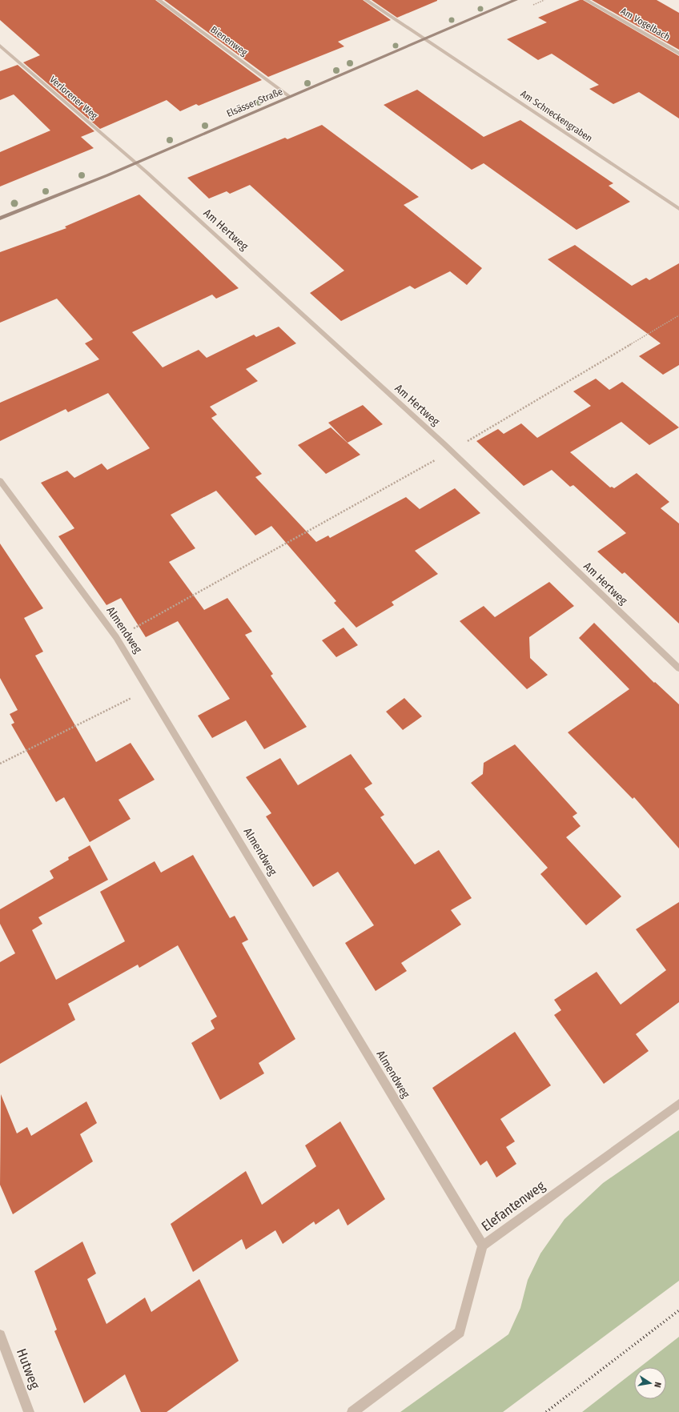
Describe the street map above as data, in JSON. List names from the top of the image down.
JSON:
{
  "streets": {
    "main road": ["Elsässer Straße"],
    "street": [
      "Am Vogelbach",
      "Bienenweg",
      "Verlorener Weg",
      "Am Schneckengraben",
      "Am Hertweg",
      "Almendweg",
      "Elefantenweg",
      "Hutweg"
    ]
  },
  "crossings": [
    ["Bienenweg", "Elsässer Straße"],
    ["Verlorener Weg", "Elsässer Straße"],
    ["Verlorener Weg", "Am Hertweg"],
    ["Elsässer Straße", "Am Schneckengraben"],
    ["Elsässer Straße", "Am Hertweg"],
    ["Almendweg", "Elefantenweg"]
  ],
  "north": "right"
}
